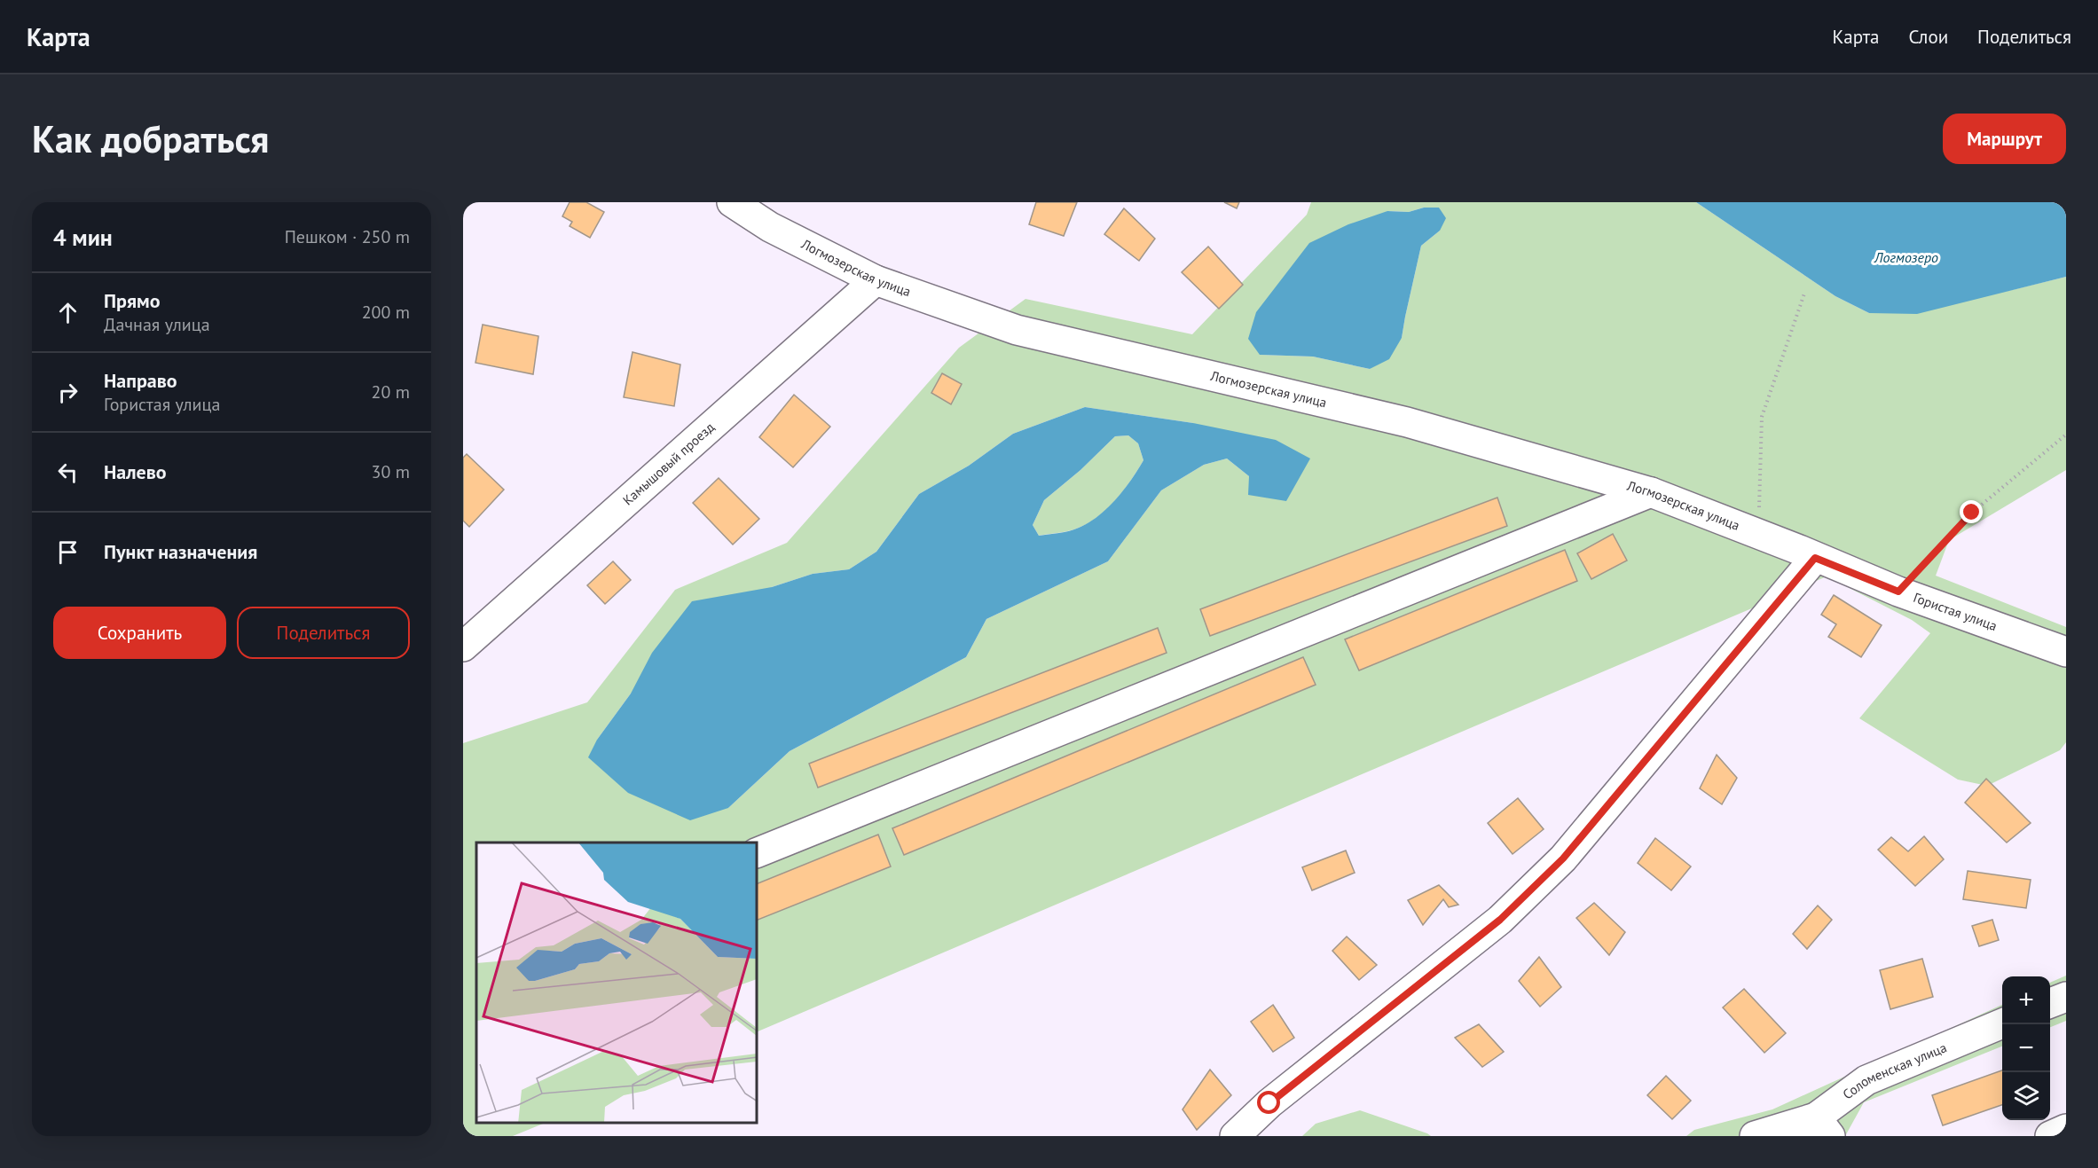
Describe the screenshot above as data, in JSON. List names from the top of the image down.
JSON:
{
  "streets": {
    "street": [
      "Логмозерская улица",
      "Камышовый проезд",
      "Гористая улица",
      "Соломенская улица"
    ]
  },
  "crossings": [
    ["Логмозерская улица", "Камышовый проезд"],
    ["Логмозерская улица", "Гористая улица"]
  ],
  "water": ["Логмозеро"],
  "page": {
    "header": "Карта",
    "nav": ["Карта", "Слои", "Поделиться"],
    "buttons": [
      "Маршрут",
      ["Сохранить", "Поделиться"]
    ],
    "title": "Как добраться",
    "heading": ["4 мин", "Пешком · 250 m"],
    "list": [
      ["Прямо", "Дачная улица", "200 m"],
      ["Направо", "Гористая улица", "20 m"],
      ["Налево", "30 m"],
      "Пункт назначения"
    ],
    "map_buttons": ["+", "−"]
  }
}
